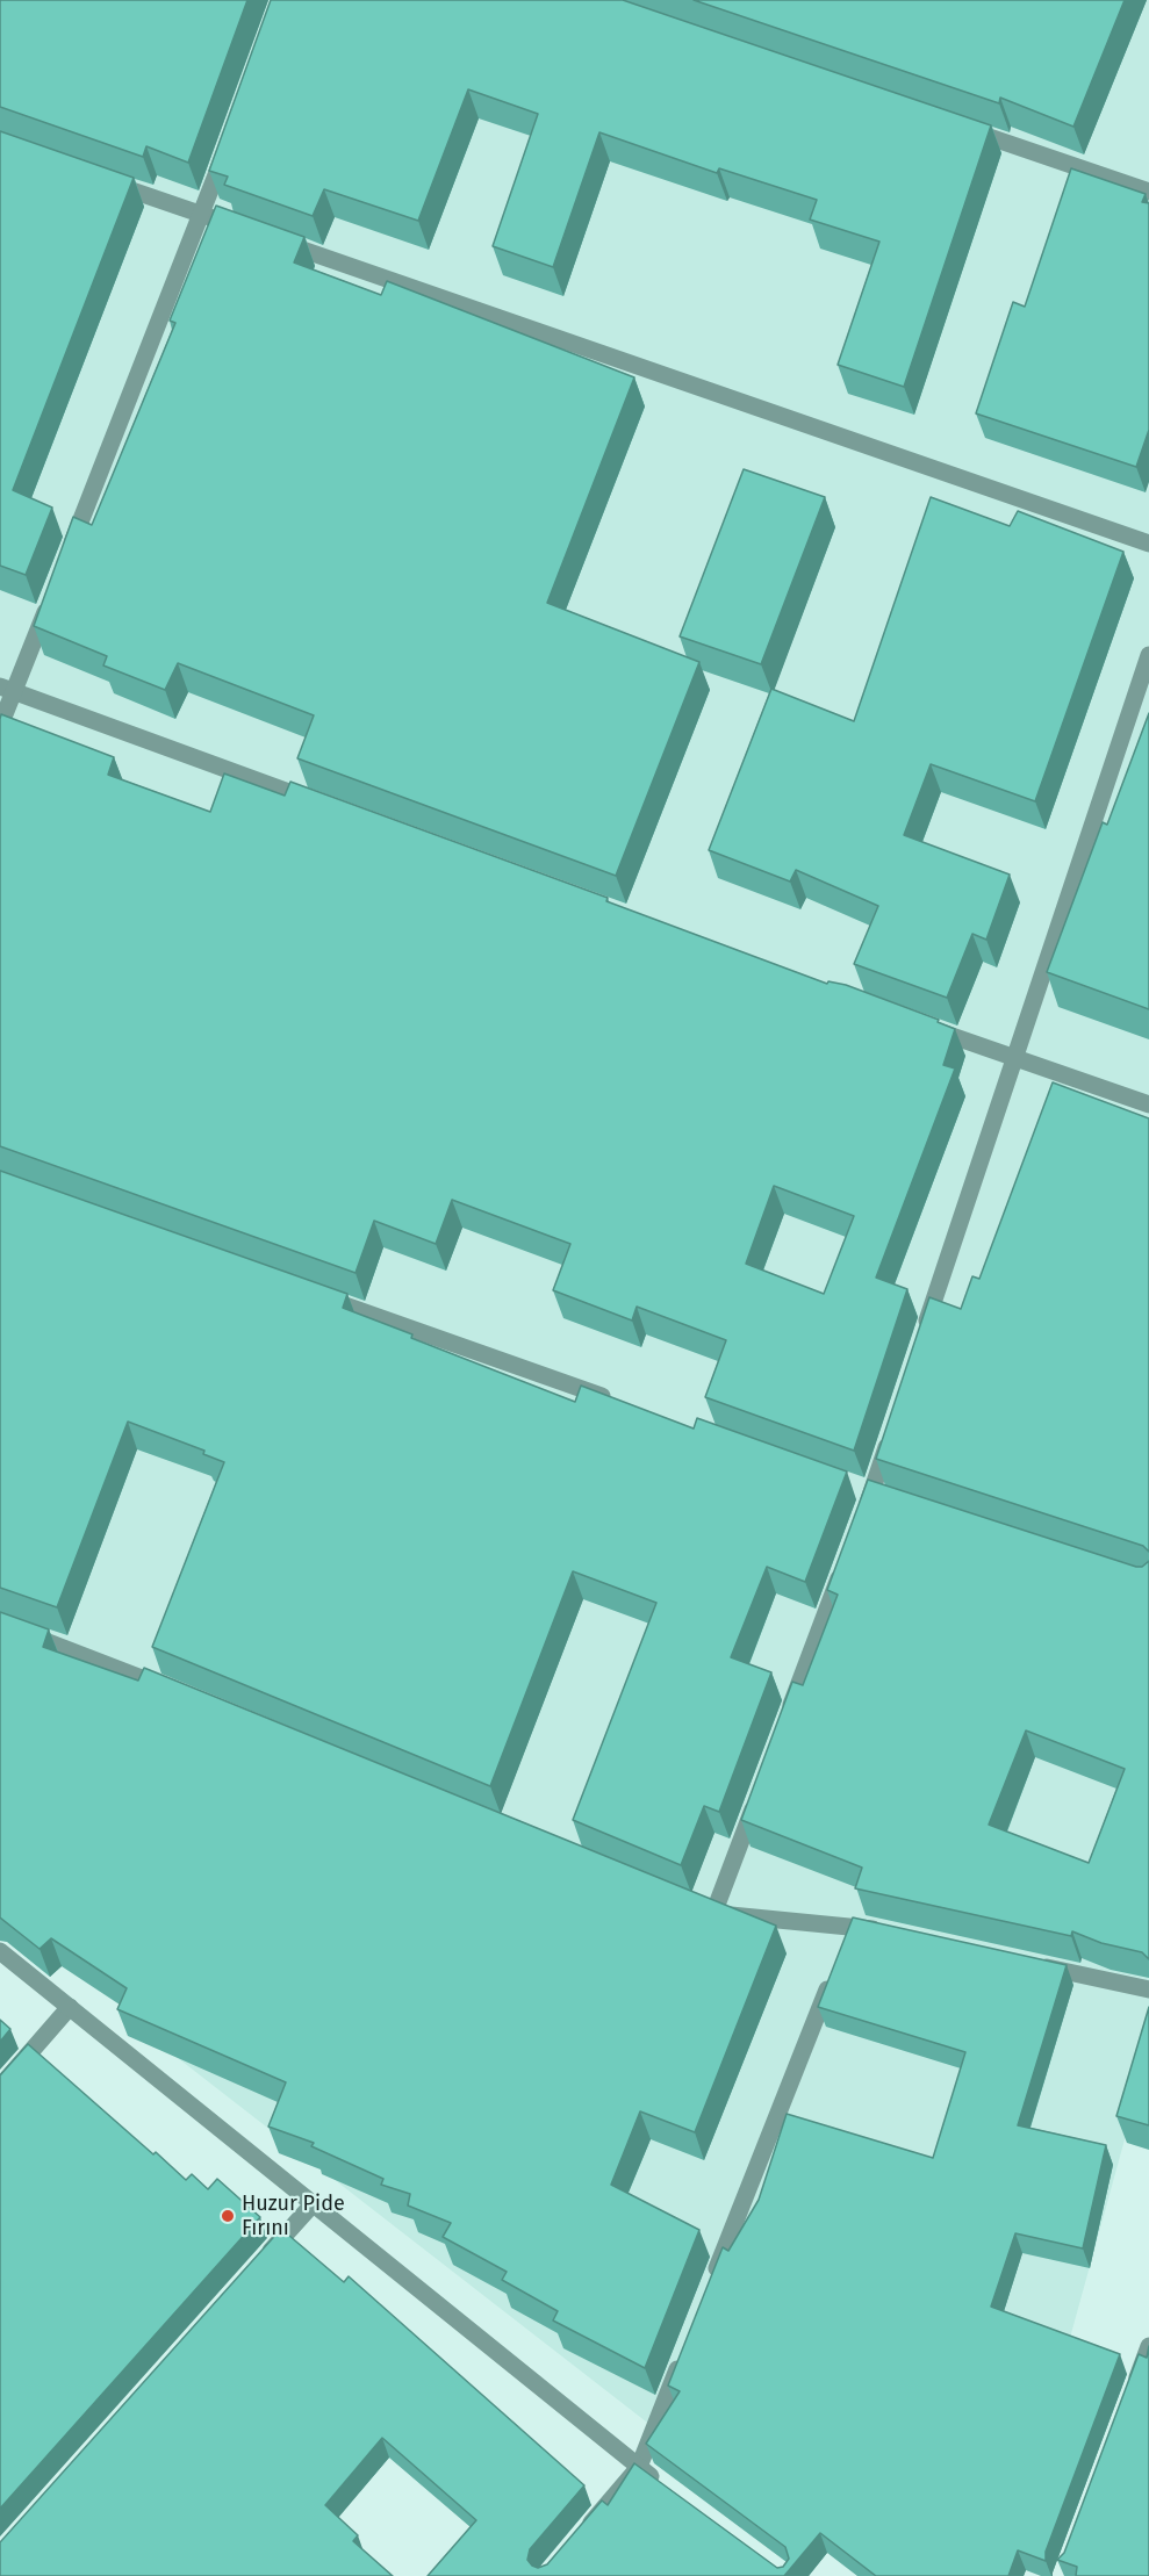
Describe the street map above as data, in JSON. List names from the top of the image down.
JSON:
{
  "places": ["Huzur Pide Fırını"]
}
